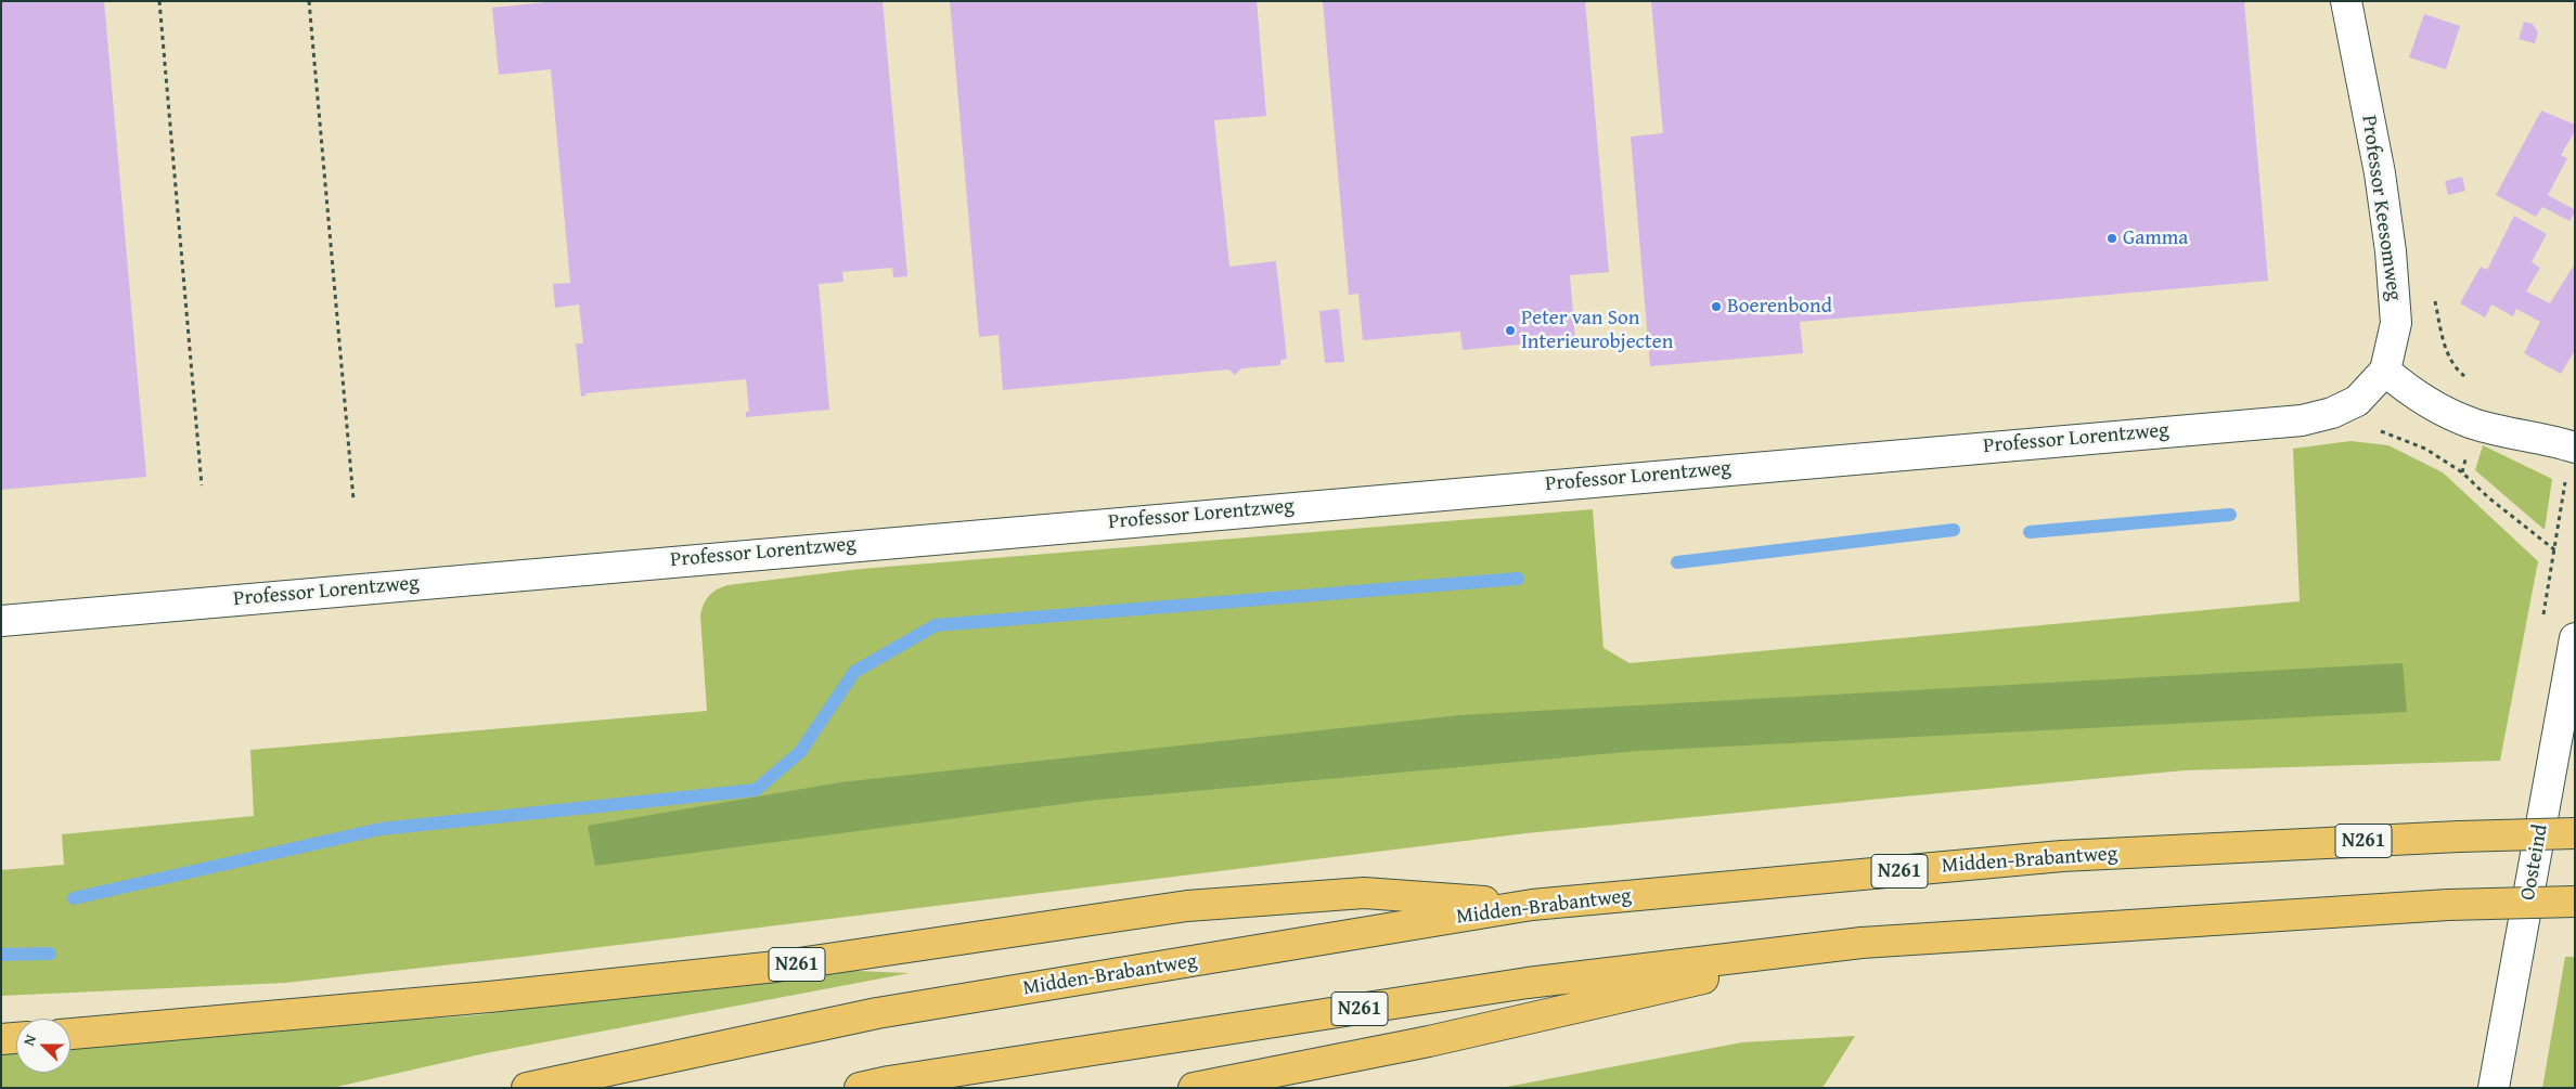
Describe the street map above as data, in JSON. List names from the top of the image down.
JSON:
{
  "streets": {
    "highway": ["N261", "Midden-Brabantweg"],
    "street": ["Professor Keesomweg", "Professor Lorentzweg", "Oosteind"]
  },
  "crossings": [
    ["Professor Keesomweg", "Professor Lorentzweg"],
    ["N261", "Midden-Brabantweg"]
  ],
  "places": ["Gamma", "Boerenbond", "Peter van Son Interieurobjecten"],
  "north": "left"
}
